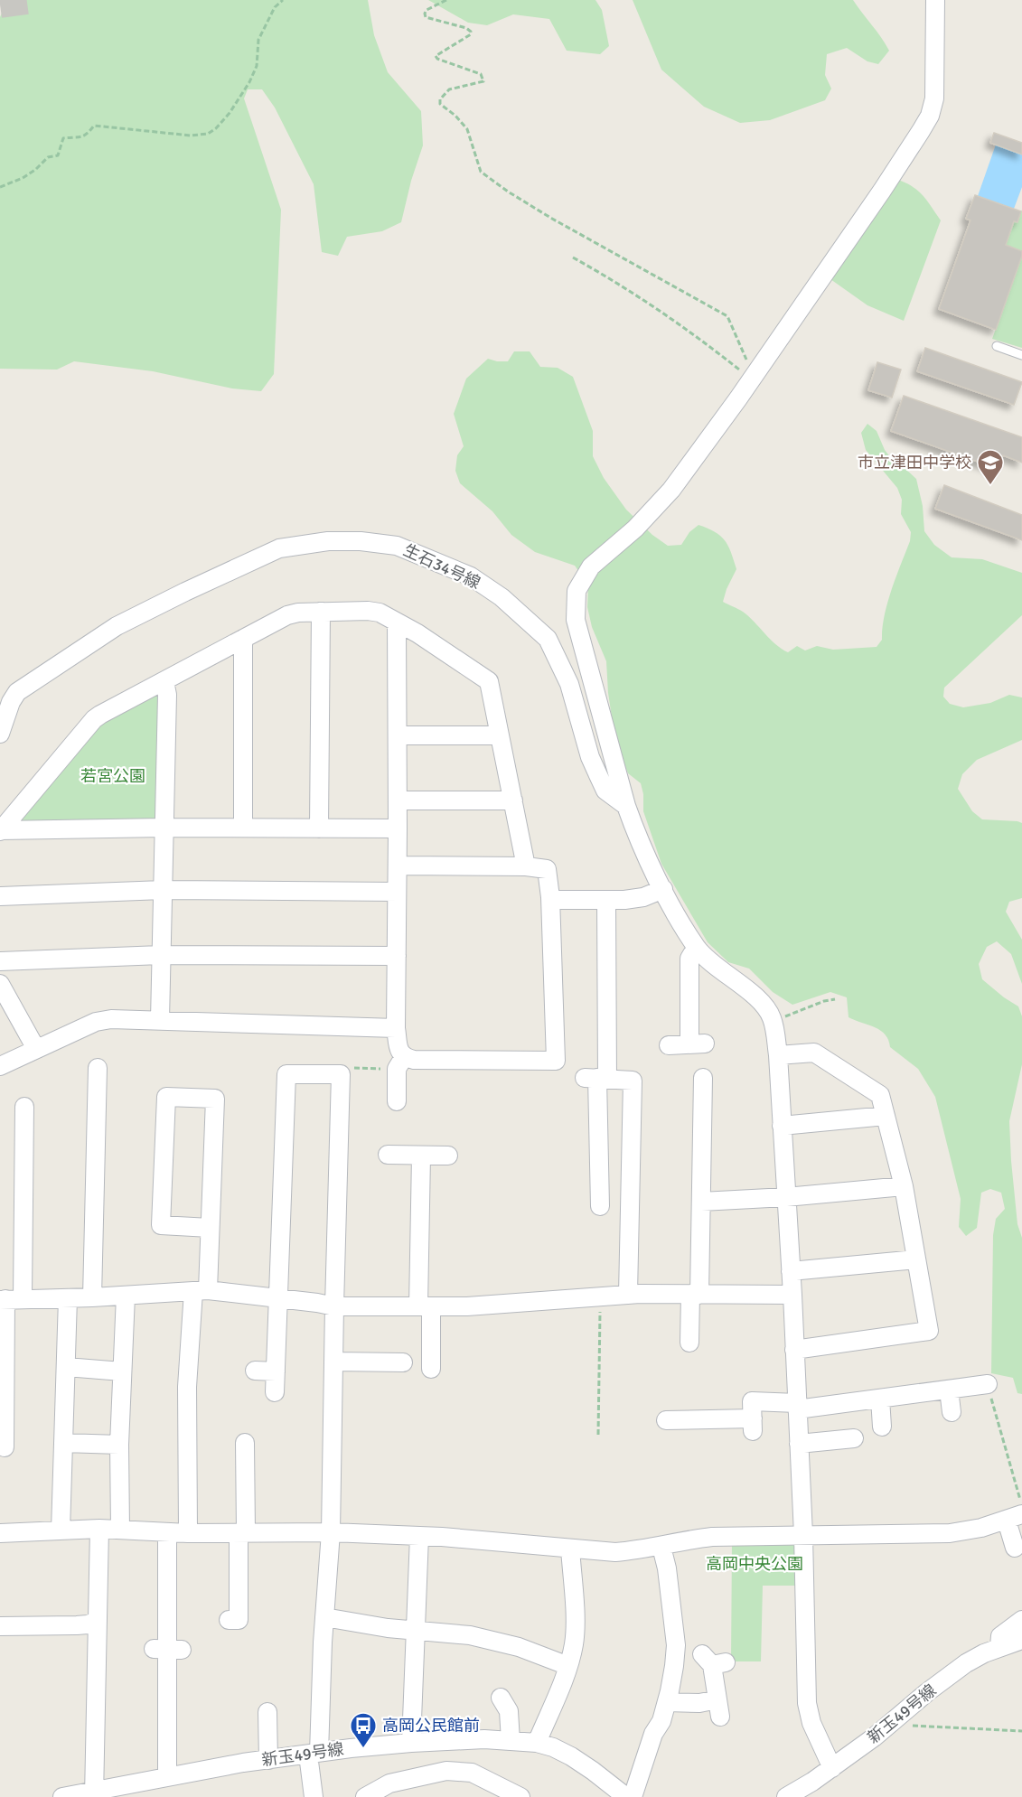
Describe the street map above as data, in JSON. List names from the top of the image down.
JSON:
{
  "streets": {
    "street": ["生石34号線", "新玉49号線"]
  },
  "parks": ["若宮公園", "高岡中央公園"],
  "places": {
    "school or university": ["市立津田中学校"],
    "bus stop": ["高岡公民館前"]
  }
}
